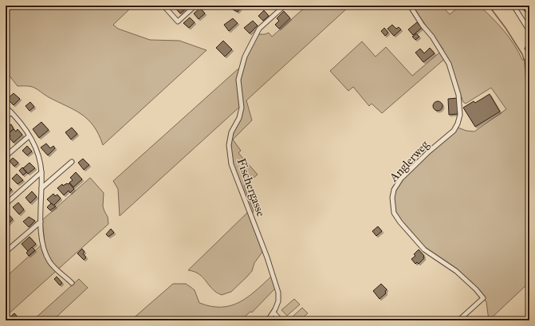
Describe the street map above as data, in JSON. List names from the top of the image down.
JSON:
{
  "streets": {
    "street": ["Anglerweg", "Fischergasse"]
  }
}
